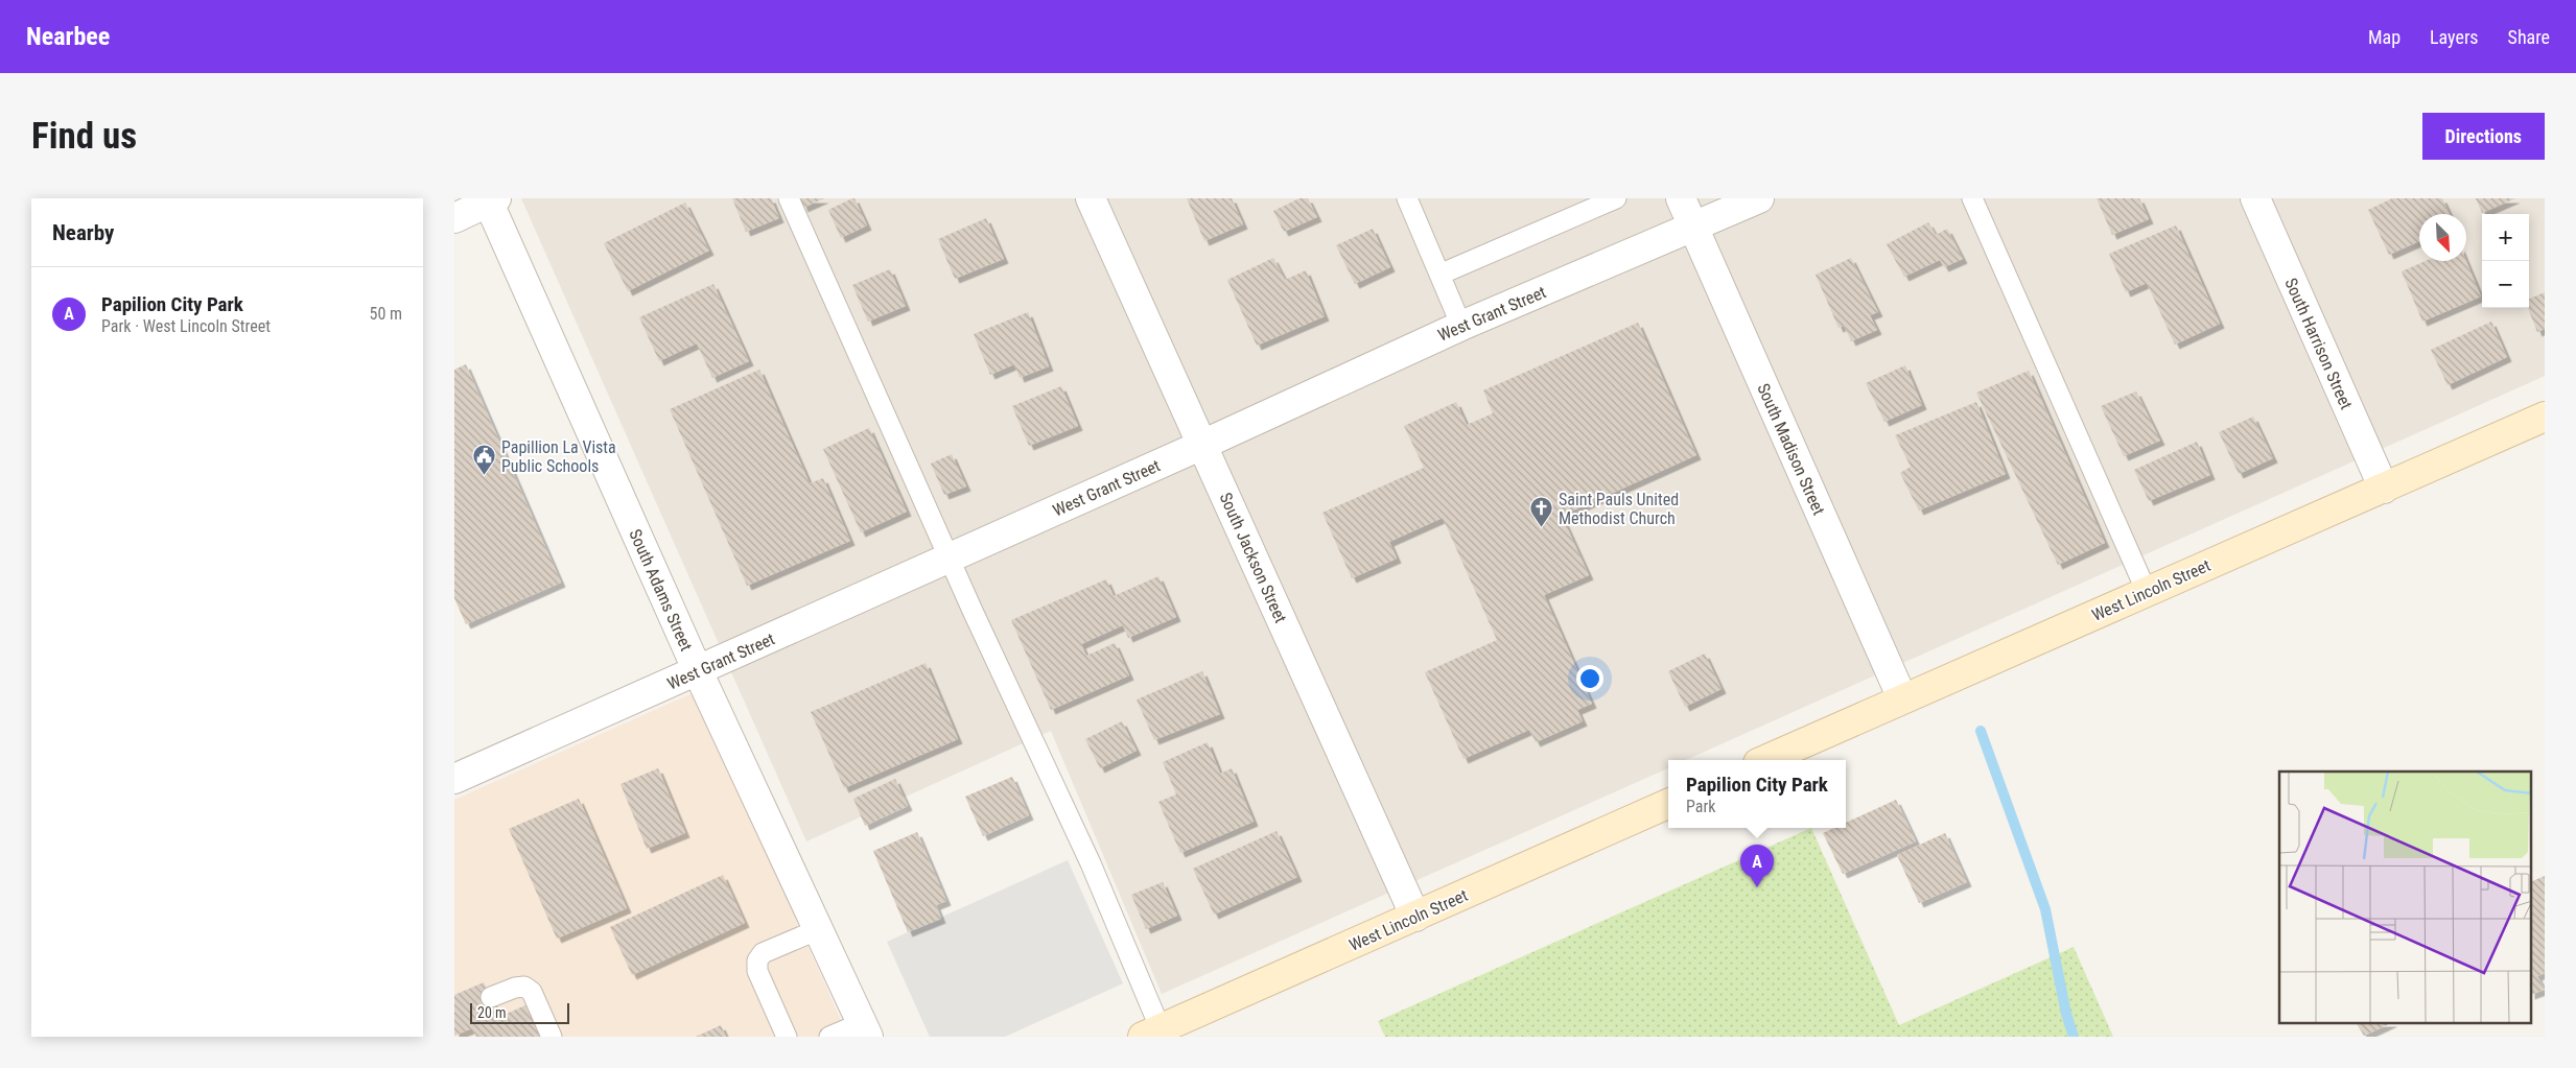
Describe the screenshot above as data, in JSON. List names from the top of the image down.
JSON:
{
  "streets": {
    "street": [
      "West Grant Street",
      "South Harrison Street",
      "South Madison Street",
      "South Jackson Street",
      "South Adams Street",
      "West Lincoln Street"
    ]
  },
  "crossings": [
    ["West Grant Street", "South Madison Street"],
    ["West Grant Street", "South Jackson Street"],
    ["West Grant Street", "South Adams Street"],
    ["South Harrison Street", "West Lincoln Street"],
    ["South Madison Street", "West Lincoln Street"],
    ["South Jackson Street", "West Lincoln Street"]
  ],
  "places": {
    "public building": ["Papillion La Vista Public Schools"],
    "church": ["Saint Pauls United Methodist Church"]
  },
  "scale_bar": "20 m",
  "north": "bottom right",
  "page": {
    "header": "Nearbee",
    "nav": ["Map", "Layers", "Share"],
    "buttons": "Directions",
    "title": "Find us",
    "heading": "Nearby",
    "map_buttons": ["+", "−"],
    "list": [
      {
        "mark": "A",
        "name": "Papilion City Park",
        "note": "Park · West Lincoln Street",
        "value": "50 m"
      }
    ],
    "popup": ["Papilion City Park", "Park"],
    "pins": "A",
    "scale": "20 m"
  }
}
